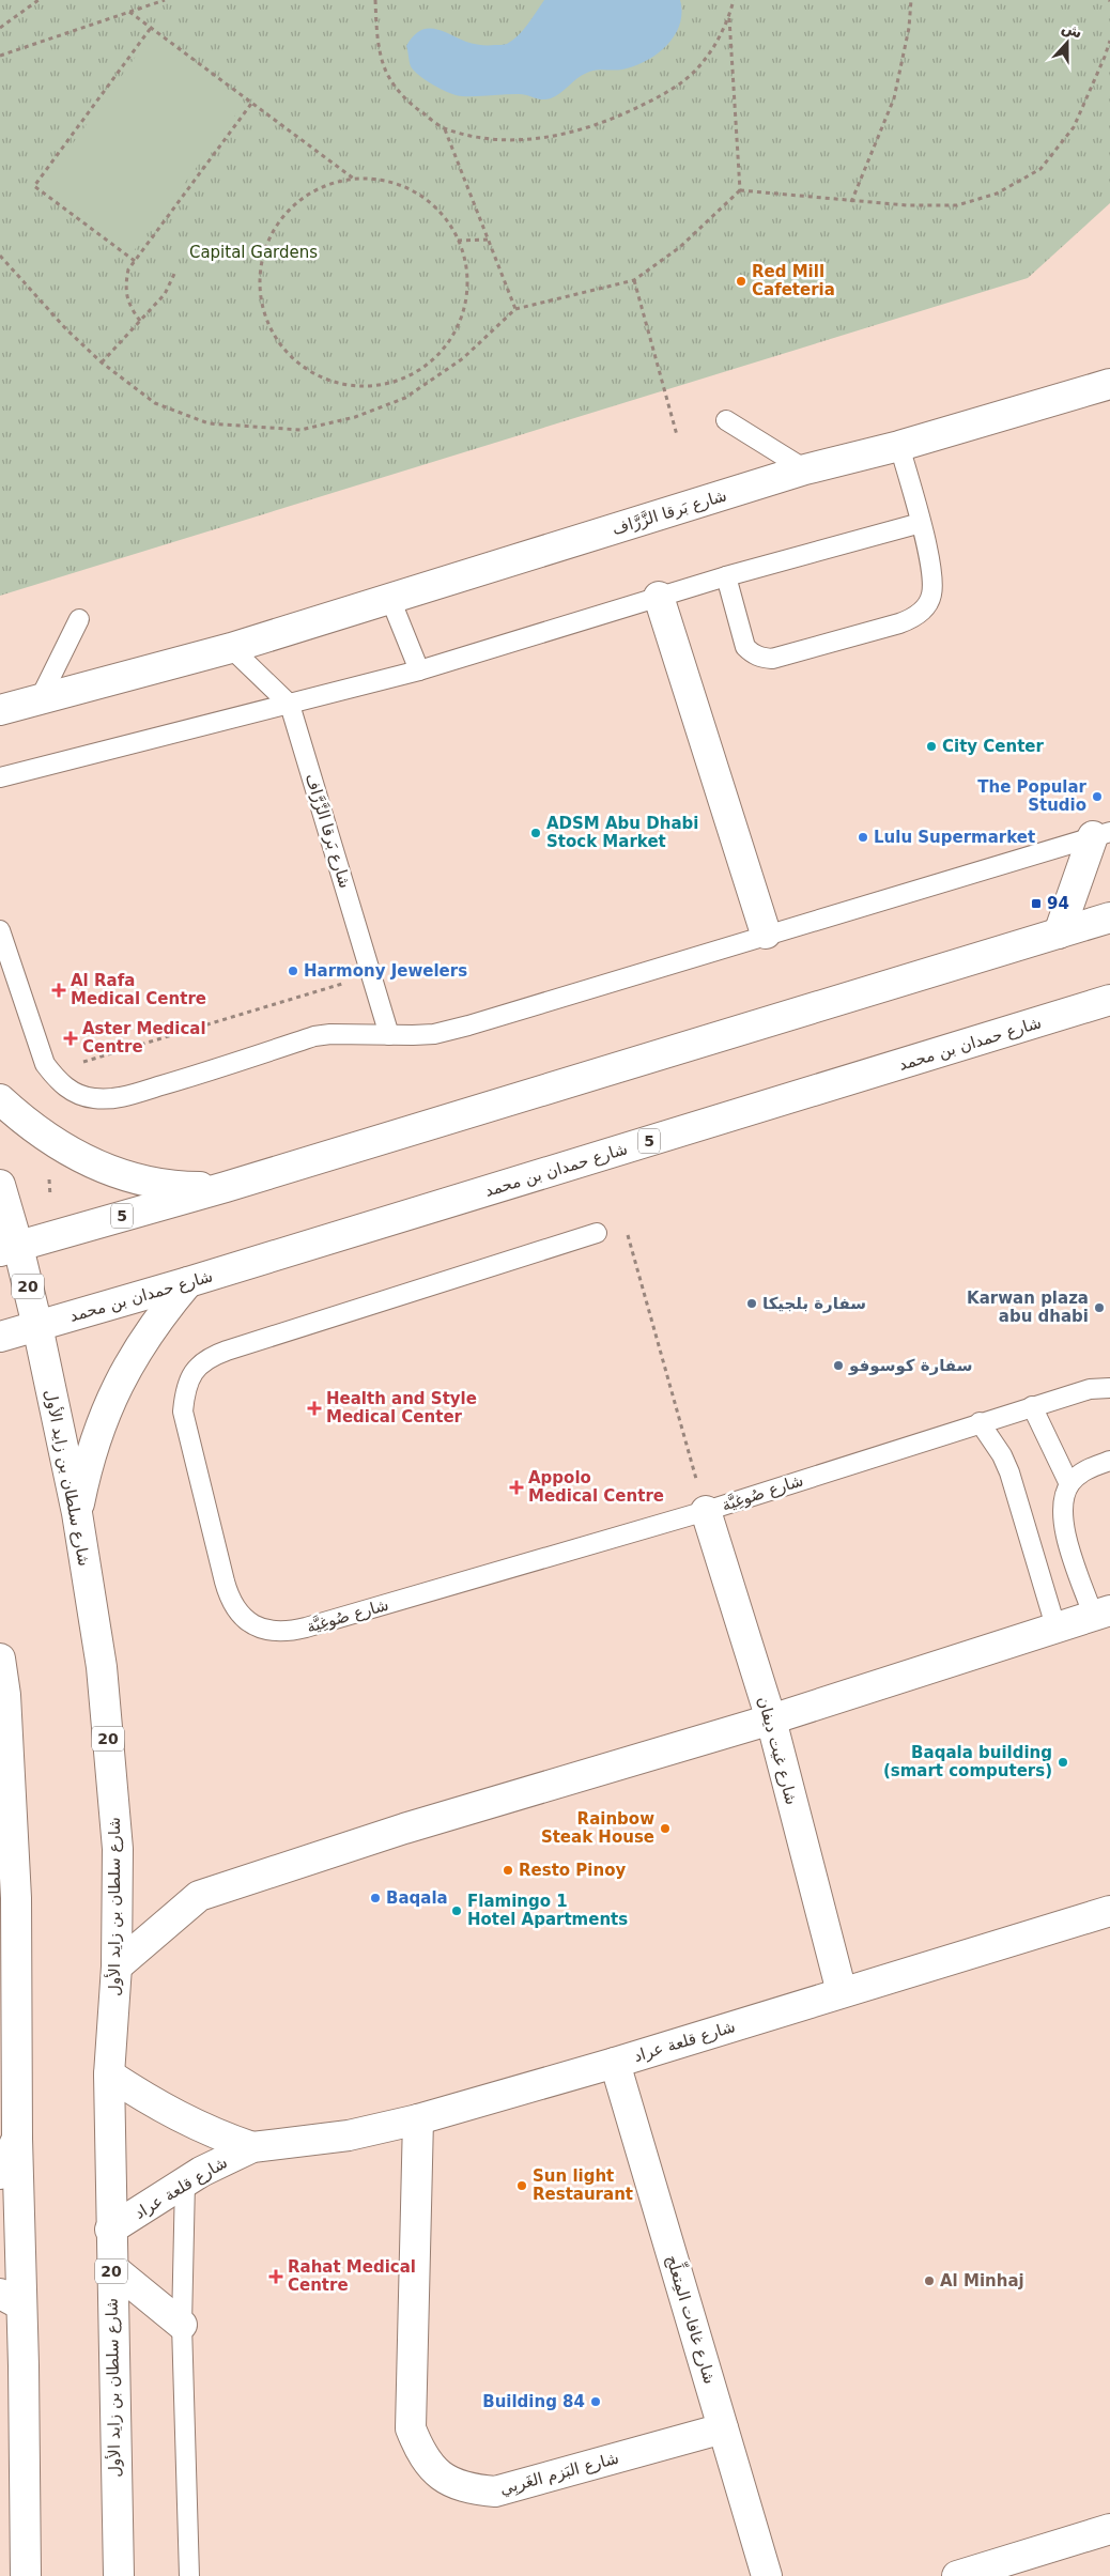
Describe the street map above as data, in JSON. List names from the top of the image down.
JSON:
{
  "streets": {
    "street": [
      "شارع بَرقا الزَّرَّاف",
      "شارع حمدان بن محمد",
      "5",
      "20",
      "شارع سلطان بن زايد الأول",
      "شارع غيت ديفان",
      "شارع قلعة عراد",
      "شارع غافات المِتعلِّج",
      "شارع البَزم الغَربِي"
    ],
    "lane": ["شارع صُوغِيَّة"]
  },
  "crossings": [
    ["شارع حمدان بن محمد", "شارع سلطان بن زايد الأول"],
    ["5", "شارع سلطان بن زايد الأول"],
    ["شارع سلطان بن زايد الأول", "شارع قلعة عراد"],
    ["شارع صُوغِيَّة", "شارع غيت ديفان"],
    ["شارع غيت ديفان", "شارع قلعة عراد"],
    ["شارع قلعة عراد", "شارع غافات المِتعلِّج"],
    ["شارع قلعة عراد", "شارع البَزم الغَربِي"],
    ["شارع غافات المِتعلِّج", "شارع البَزم الغَربِي"]
  ],
  "parks": ["Capital Gardens"],
  "places": {
    "other": [
      "Red Mill Cafeteria",
      "City Center",
      "The Popular Studio",
      "ADSM Abu Dhabi Stock Market",
      "Lulu Supermarket",
      "Harmony Jewelers",
      "سفارة بلجيكا",
      "Karwan plaza abu dhabi",
      "سفارة كوسوفو",
      "Baqala building (smart computers)",
      "Rainbow Steak House",
      "Resto Pinoy",
      "Baqala",
      "Flamingo 1 Hotel Apartments",
      "Sun light Restaurant",
      "Al Minhaj",
      "Building 84"
    ],
    "transit": ["94"],
    "health": [
      "Al Rafa Medical Centre",
      "Aster Medical Centre",
      "Health and Style Medical Center",
      "Appolo Medical Centre",
      "Rahat Medical Centre"
    ]
  },
  "north": "top"
}
